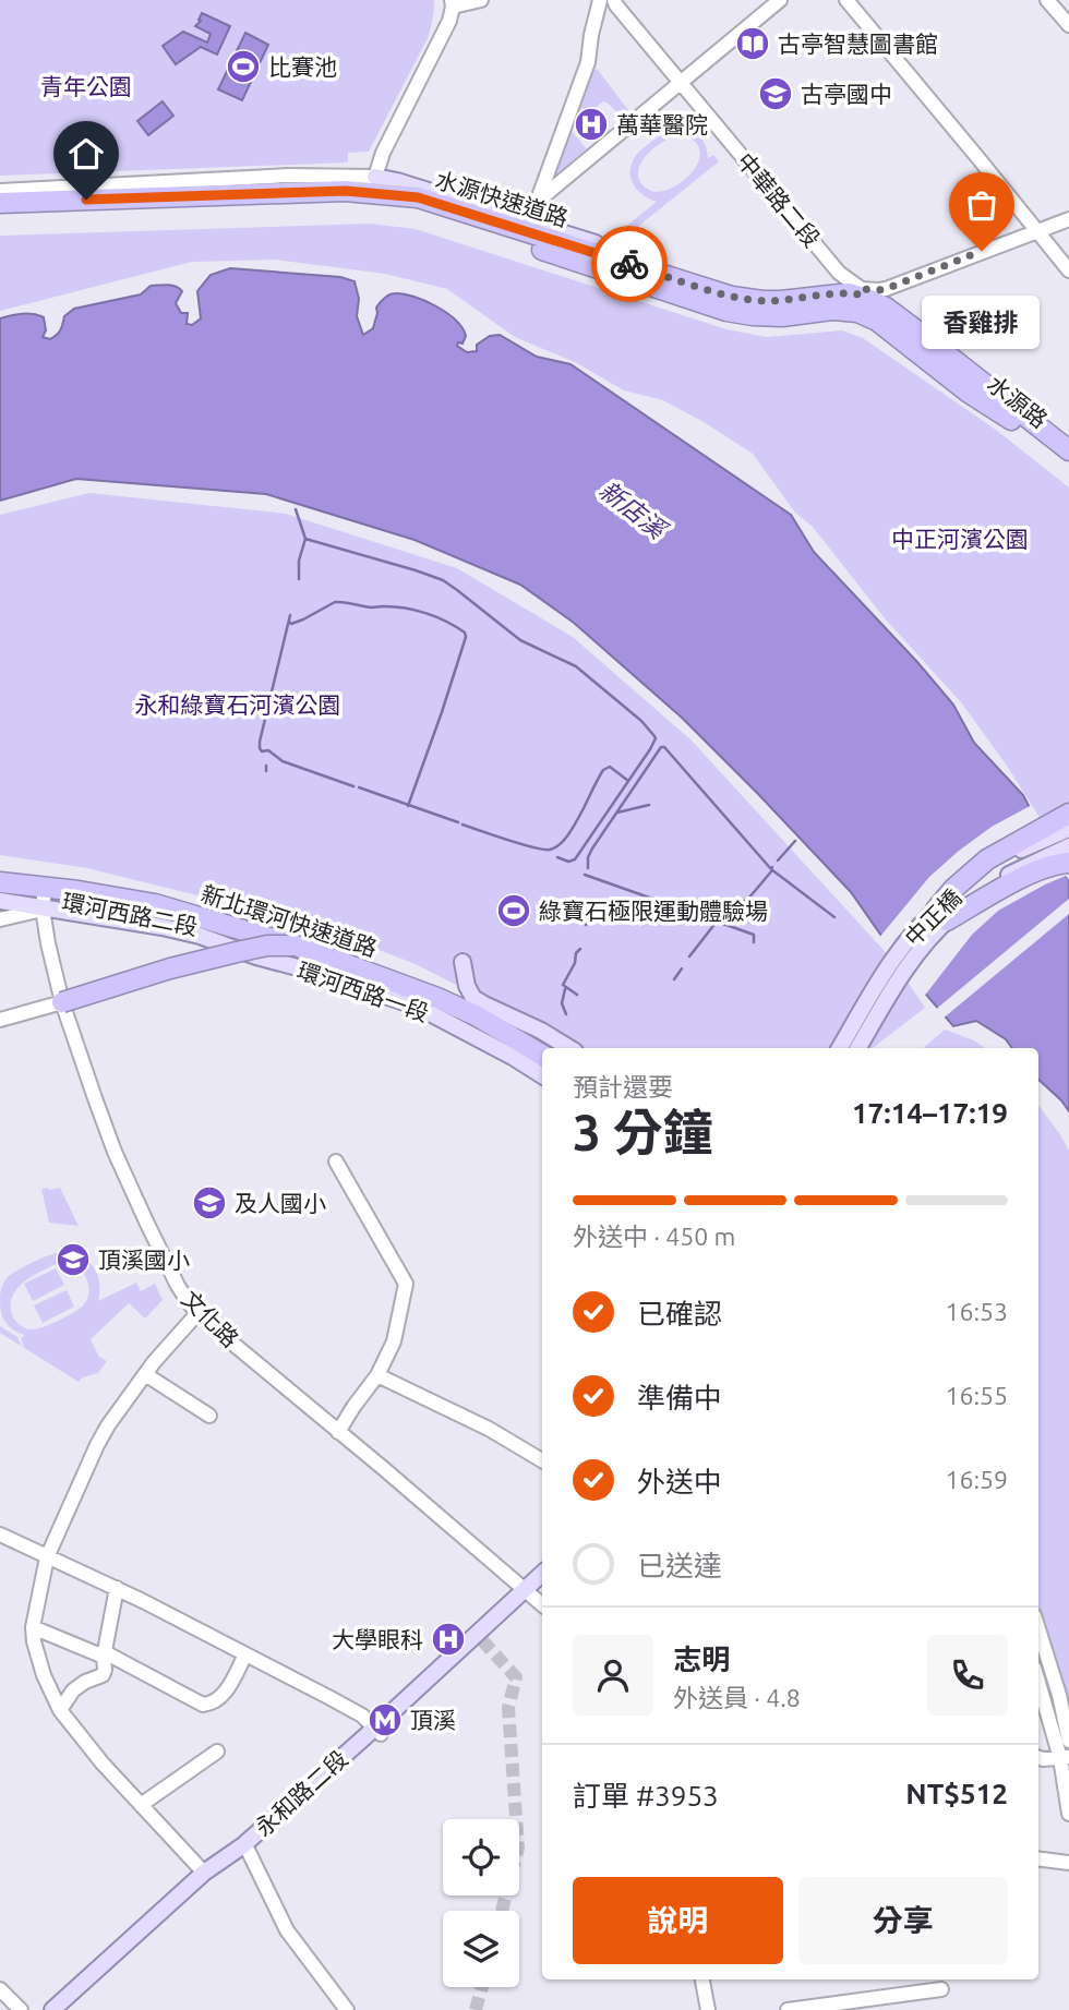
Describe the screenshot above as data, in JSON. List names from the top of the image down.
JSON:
{
  "streets": {
    "highway": ["水源快速道路", "新北環河快速道路"],
    "main road": [
      "水源路",
      "環河西路二段",
      "中正橋",
      "環河西路一段",
      "永和路二段"
    ],
    "street": ["中華路二段", "文化路"]
  },
  "crossings": [
    ["水源快速道路", "中華路二段"],
    ["水源快速道路", "水源路"],
    ["中華路二段", "水源路"],
    ["環河西路二段", "環河西路一段"],
    ["環河西路二段", "文化路"],
    ["文化路", "永和路二段"]
  ],
  "water": ["新店溪"],
  "parks": ["青年公園", "中正河濱公園", "永和綠寶石河濱公園"],
  "places": {
    "library": ["古亭智慧圖書館"],
    "sports": ["比賽池", "綠寶石極限運動體驗場"],
    "school or university": ["古亭國中", "及人國小", "頂溪國小"],
    "hospital": ["萬華醫院", "大學眼科"],
    "other": ["香雞排"],
    "metro station": ["頂溪"]
  },
  "page": {
    "bubble": "香雞排",
    "heading": ["3 分鐘", "預計還要", "17:14–17:19"],
    "panel": [
      "志明",
      "外送員 · 4.8",
      "訂單 #3953",
      "NT$512"
    ],
    "bar": "外送中 · 450 m",
    "list": [
      ["已確認", "16:53"],
      ["準備中", "16:55"],
      ["外送中", "16:59"],
      "已送達"
    ],
    "buttons": ["說明", "分享"]
  }
}
